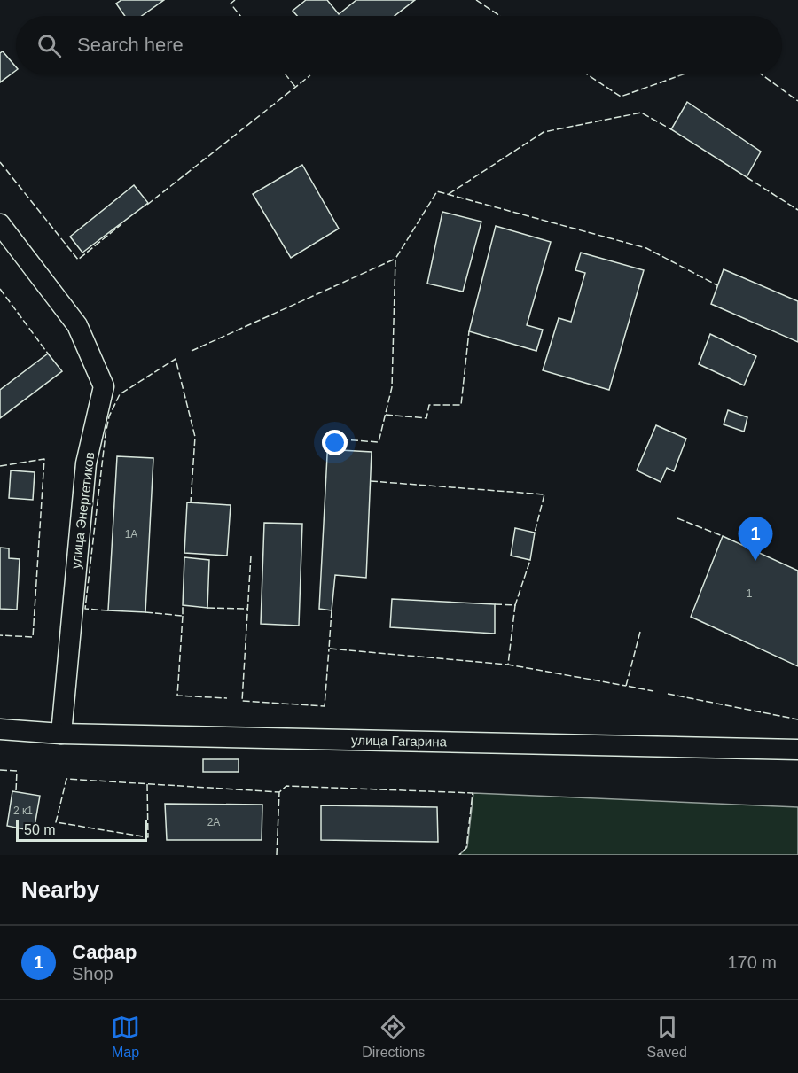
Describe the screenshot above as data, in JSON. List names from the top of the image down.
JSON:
{
  "streets": {
    "street": ["улица Энергетиков", "улица Гагарина"]
  },
  "crossings": [
    ["улица Энергетиков", "улица Гагарина"]
  ],
  "house_numbers": [
    "1А",
    "1",
    "2 к1",
    "2А"
  ],
  "scale_bar": "50 m",
  "page": {
    "search": "Search here",
    "pins": "1",
    "scale": "50 m",
    "heading": "Nearby",
    "list": [
      {
        "mark": "1",
        "name": "Сафар",
        "note": "Shop",
        "value": "170 m"
      }
    ],
    "nav": ["Map", "Directions", "Saved"]
  }
}
